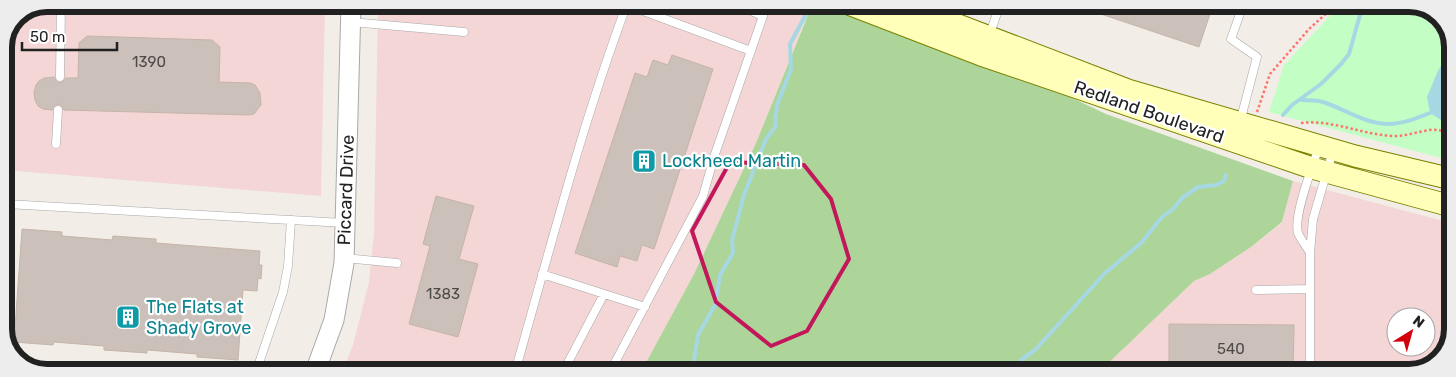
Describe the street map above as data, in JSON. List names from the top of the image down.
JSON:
{
  "streets": {
    "main road": ["Redland Boulevard"],
    "street": ["Piccard Drive"]
  },
  "places": {
    "building": ["Lockheed Martin", "The Flats at Shady Grove"]
  },
  "house_numbers": ["1390", "1383", "540"],
  "scale_bar": "50 m",
  "north": "top right"
}
